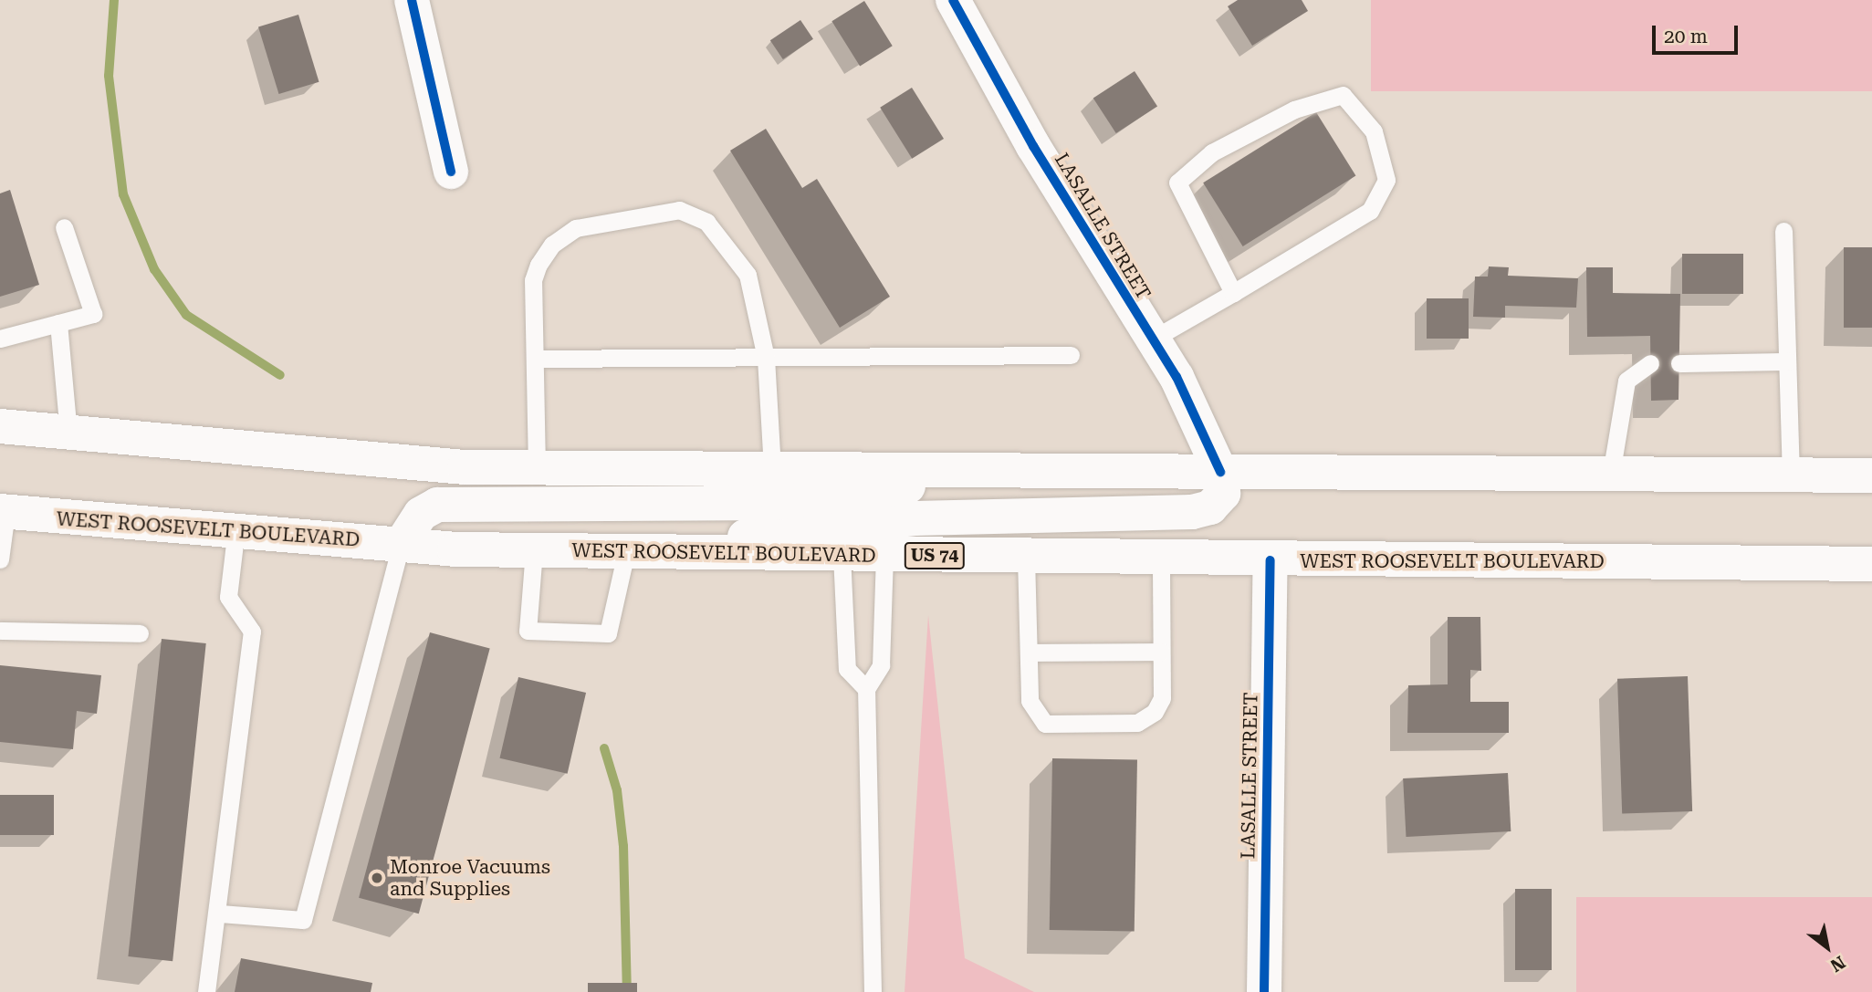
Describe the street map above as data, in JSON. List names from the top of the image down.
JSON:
{
  "streets": {
    "main road": ["LASALLE STREET", "WEST ROOSEVELT BOULEVARD", "US 74"]
  },
  "crossings": [
    ["LASALLE STREET", "WEST ROOSEVELT BOULEVARD"]
  ],
  "places": ["Monroe Vacuums and Supplies"],
  "scale_bar": "20 m",
  "north": "bottom right"
}
